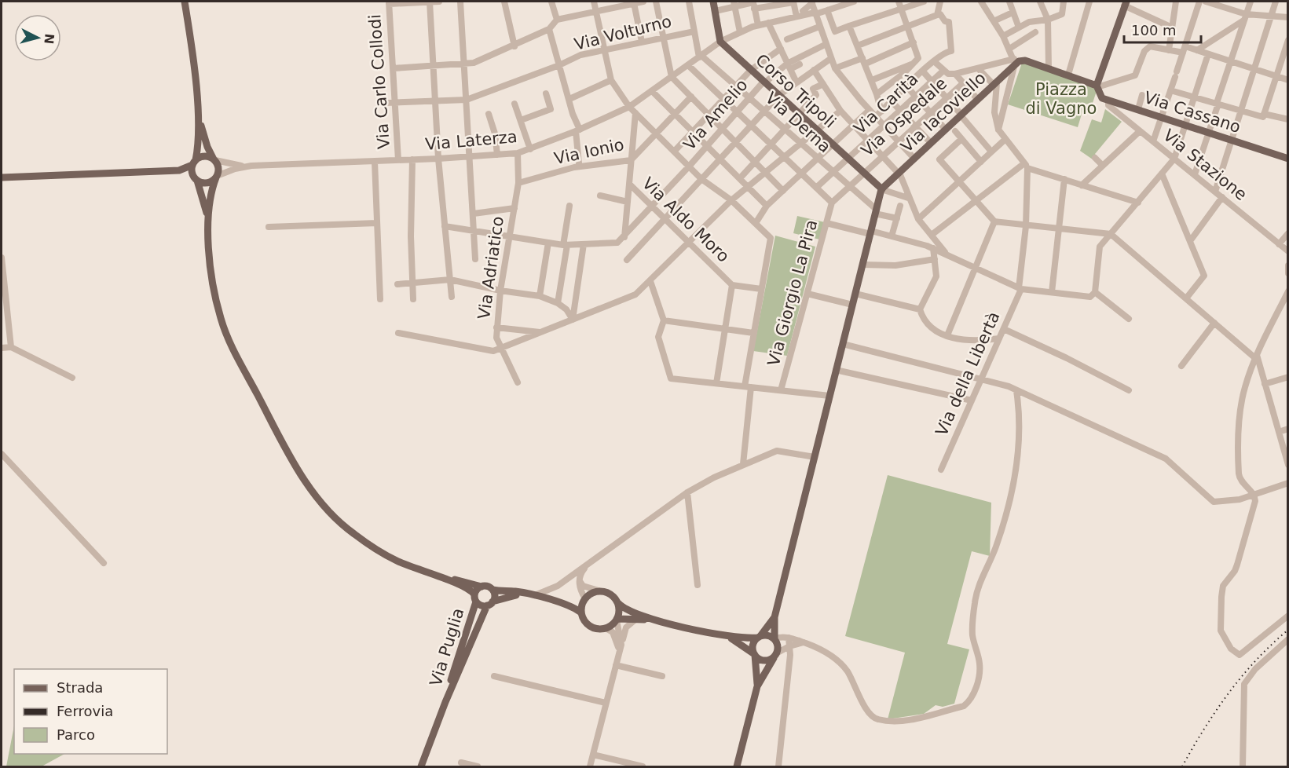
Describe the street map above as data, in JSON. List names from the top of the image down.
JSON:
{
  "streets": {
    "main road": [
      "Corso Tripoli",
      "Via Iacoviello",
      "Via Cassano",
      "Via Puglia"
    ],
    "street": [
      "Via Volturno",
      "Via Carlo Collodi",
      "Via Carità",
      "Via Amelio",
      "Via Ospedale",
      "Via Derna",
      "Via Laterza",
      "Via Ionio",
      "Via Stazione",
      "Via Aldo Moro",
      "Via Adriatico",
      "Via Giorgio La Pira",
      "Via della Libertà"
    ]
  },
  "crossings": [
    ["Via Volturno", "Via Carlo Collodi"],
    ["Via Carlo Collodi", "Via Laterza"],
    ["Corso Tripoli", "Via Carità"],
    ["Corso Tripoli", "Via Iacoviello"],
    ["Corso Tripoli", "Via Amelio"],
    ["Corso Tripoli", "Via Ospedale"],
    ["Corso Tripoli", "Via Laterza"],
    ["Via Carità", "Via Derna"],
    ["Via Cassano", "Via Stazione"],
    ["Via Amelio", "Via Derna"],
    ["Via Amelio", "Via Aldo Moro"],
    ["Via Ospedale", "Via Derna"],
    ["Via Ospedale", "Via Giorgio La Pira"],
    ["Via Derna", "Via Laterza"],
    ["Via Laterza", "Via Adriatico"],
    ["Via Ionio", "Via Aldo Moro"],
    ["Via Ionio", "Via Adriatico"]
  ],
  "parks": ["Piazza di Vagno"],
  "legend": ["Strada", "Ferrovia", "Parco"],
  "scale_bar": "100 m",
  "north": "right"
}
